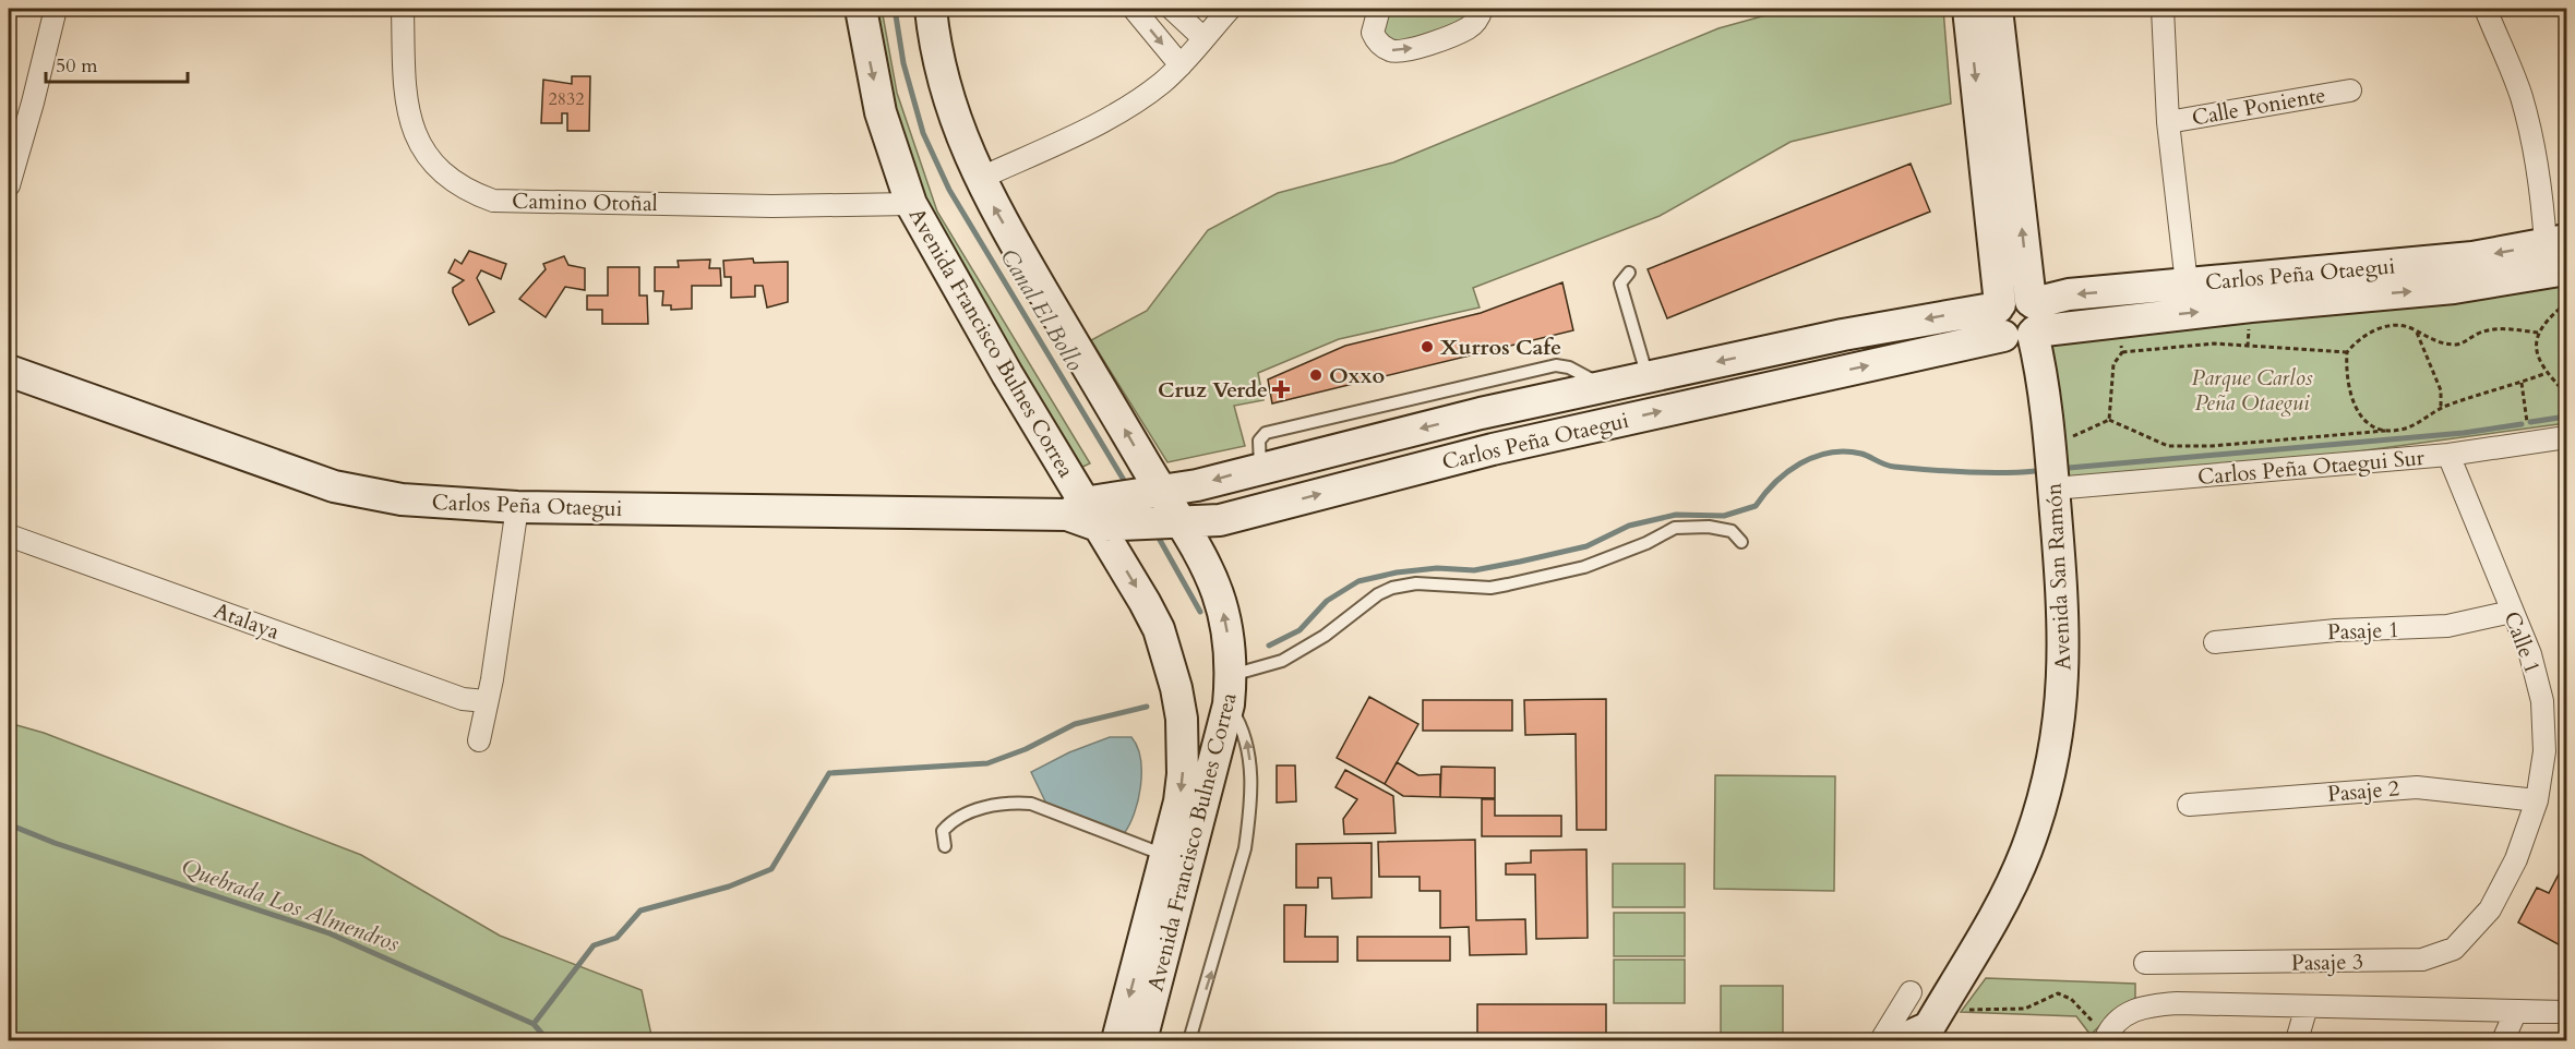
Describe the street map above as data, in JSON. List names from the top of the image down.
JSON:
{
  "streets": {
    "street": [
      "Calle Poniente",
      "Camino Otoñal",
      "Carlos Peña Otaegui",
      "Avenida Francisco Bulnes Correa",
      "Carlos Peña Otaegui Sur",
      "Avenida San Ramón",
      "Atalaya",
      "Pasaje 1",
      "Calle 1",
      "Pasaje 2",
      "Pasaje 3"
    ]
  },
  "crossings": [
    ["Calle Poniente", "Carlos Peña Otaegui"],
    ["Camino Otoñal", "Avenida Francisco Bulnes Correa"],
    ["Carlos Peña Otaegui", "Avenida Francisco Bulnes Correa"],
    ["Carlos Peña Otaegui", "Avenida San Ramón"],
    ["Carlos Peña Otaegui Sur", "Avenida San Ramón"],
    ["Carlos Peña Otaegui Sur", "Calle 1"],
    ["Pasaje 1", "Calle 1"],
    ["Calle 1", "Pasaje 2"],
    ["Calle 1", "Pasaje 3"]
  ],
  "water": ["Canal El Bollo", "Quebrada Los Almendros"],
  "parks": ["Parque Carlos Peña Otaegui"],
  "places": {
    "other": ["Xurros Cafe", "Oxxo"],
    "health": ["Cruz Verde"]
  },
  "house_numbers": ["2832"],
  "scale_bar": "50 m"
}
